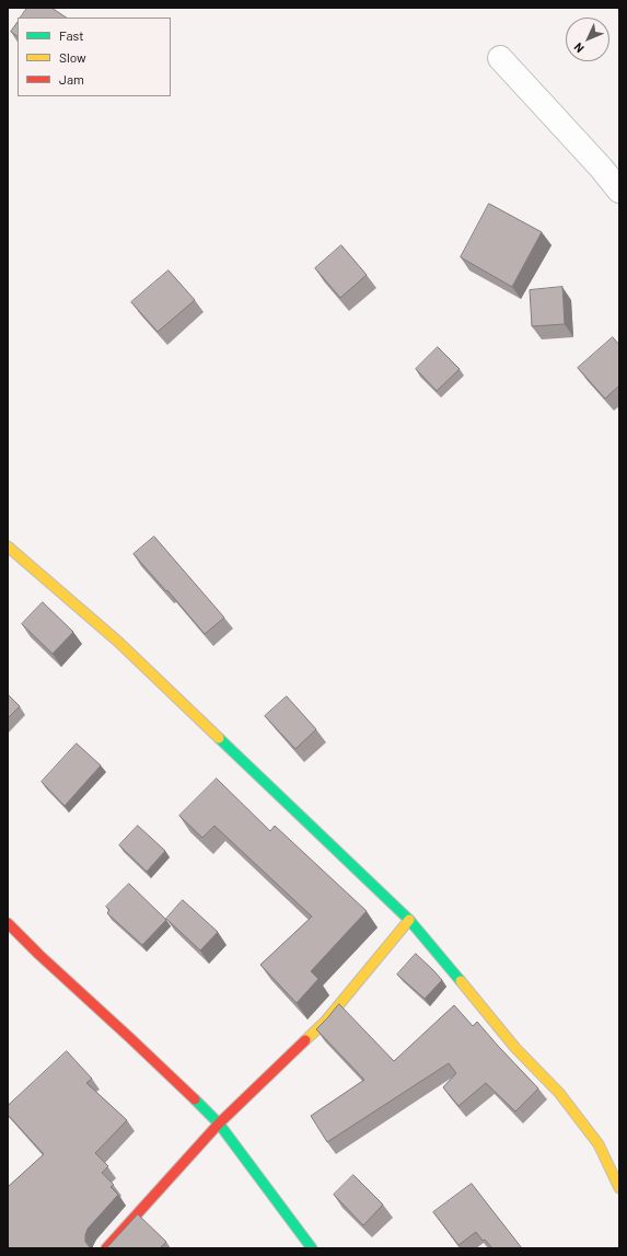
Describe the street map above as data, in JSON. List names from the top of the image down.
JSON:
{
  "legend": ["Fast", "Slow", "Jam"],
  "north": "bottom left"
}
